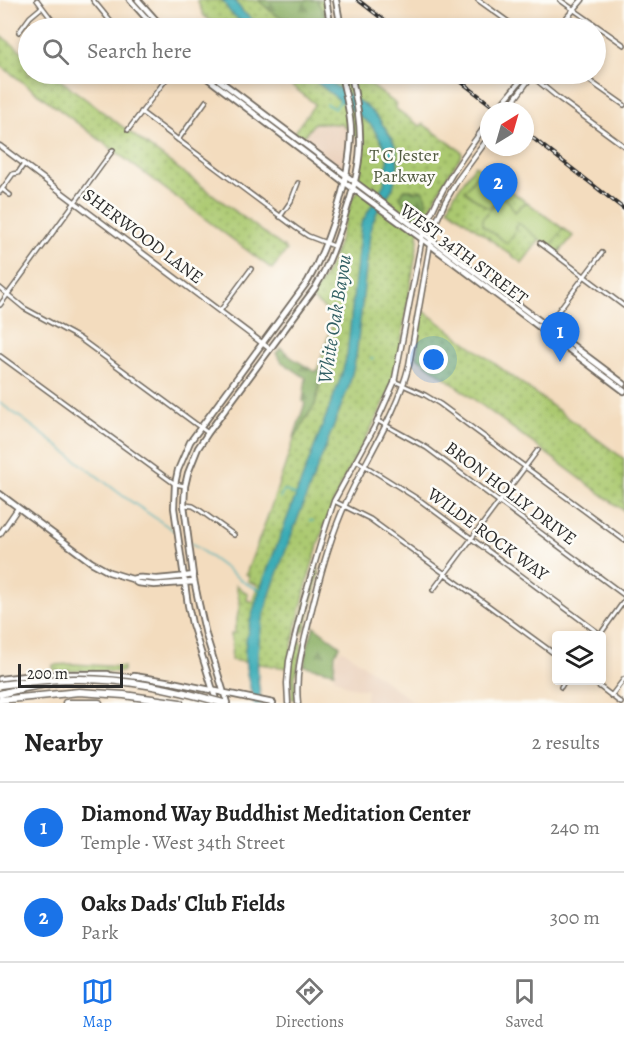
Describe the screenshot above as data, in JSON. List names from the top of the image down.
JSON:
{
  "streets": {
    "main road": ["WEST 34TH STREET"],
    "street": ["SHERWOOD LANE", "BRON HOLLY DRIVE", "WILDE ROCK WAY"]
  },
  "water": ["White Oak Bayou"],
  "parks": ["T C Jester Parkway"],
  "scale_bar": "200 m",
  "north": "top right",
  "page": {
    "search": "Search here",
    "pins": ["2", "1"],
    "scale": "200 m",
    "heading": ["Nearby", "2 results"],
    "list": [
      {
        "mark": "1",
        "name": "Diamond Way Buddhist Meditation Center",
        "note": "Temple · West 34th Street",
        "value": "240 m"
      },
      {
        "mark": "2",
        "name": "Oaks Dads' Club Fields",
        "note": "Park",
        "value": "300 m"
      }
    ],
    "nav": ["Map", "Directions", "Saved"]
  }
}
